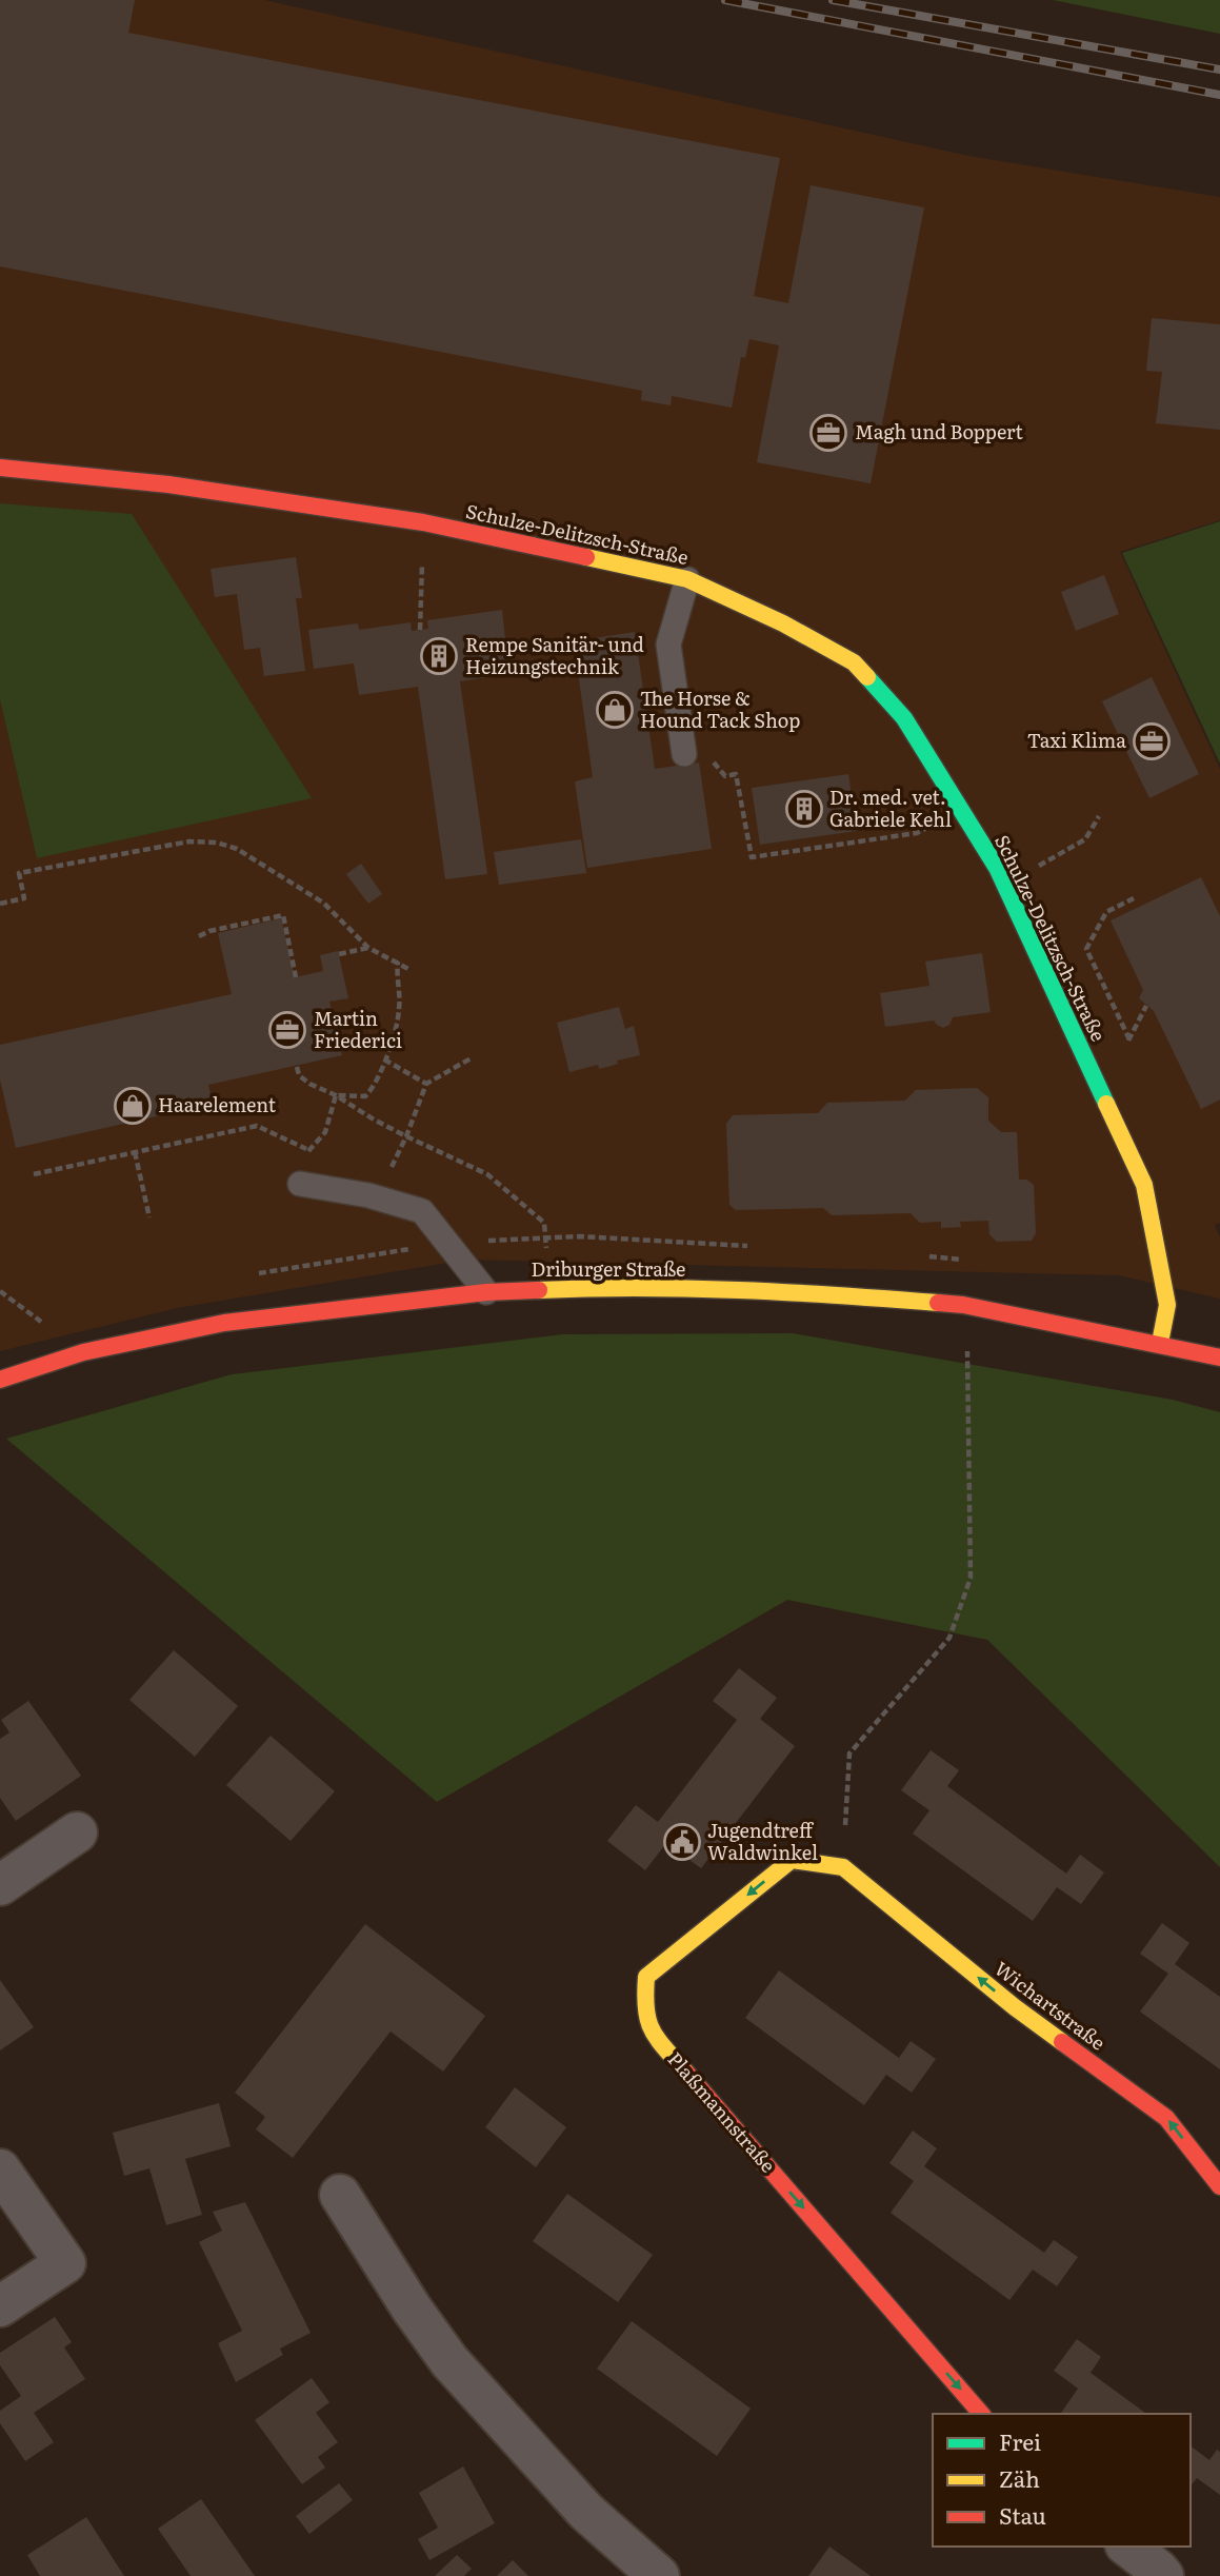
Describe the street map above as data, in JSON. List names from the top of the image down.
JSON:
{
  "streets": {
    "street": [
      "Schulze-Delitzsch-Straße",
      "Driburger Straße",
      "Wichartstraße",
      "Plaßmannstraße"
    ]
  },
  "crossings": [
    ["Schulze-Delitzsch-Straße", "Driburger Straße"],
    ["Wichartstraße", "Plaßmannstraße"]
  ],
  "one_way": ["Wichartstraße"],
  "places": {
    "office": ["Magh und Boppert", "Taxi Klima", "Martin Friederici"],
    "building": ["Rempe Sanitär- und Heizungstechnik", "Dr. med. vet. Gabriele Kehl"],
    "shop": ["The Horse & Hound Tack Shop", "Haarelement"],
    "public building": ["Jugendtreff Waldwinkel"]
  },
  "legend": ["Frei", "Zäh", "Stau"]
}
